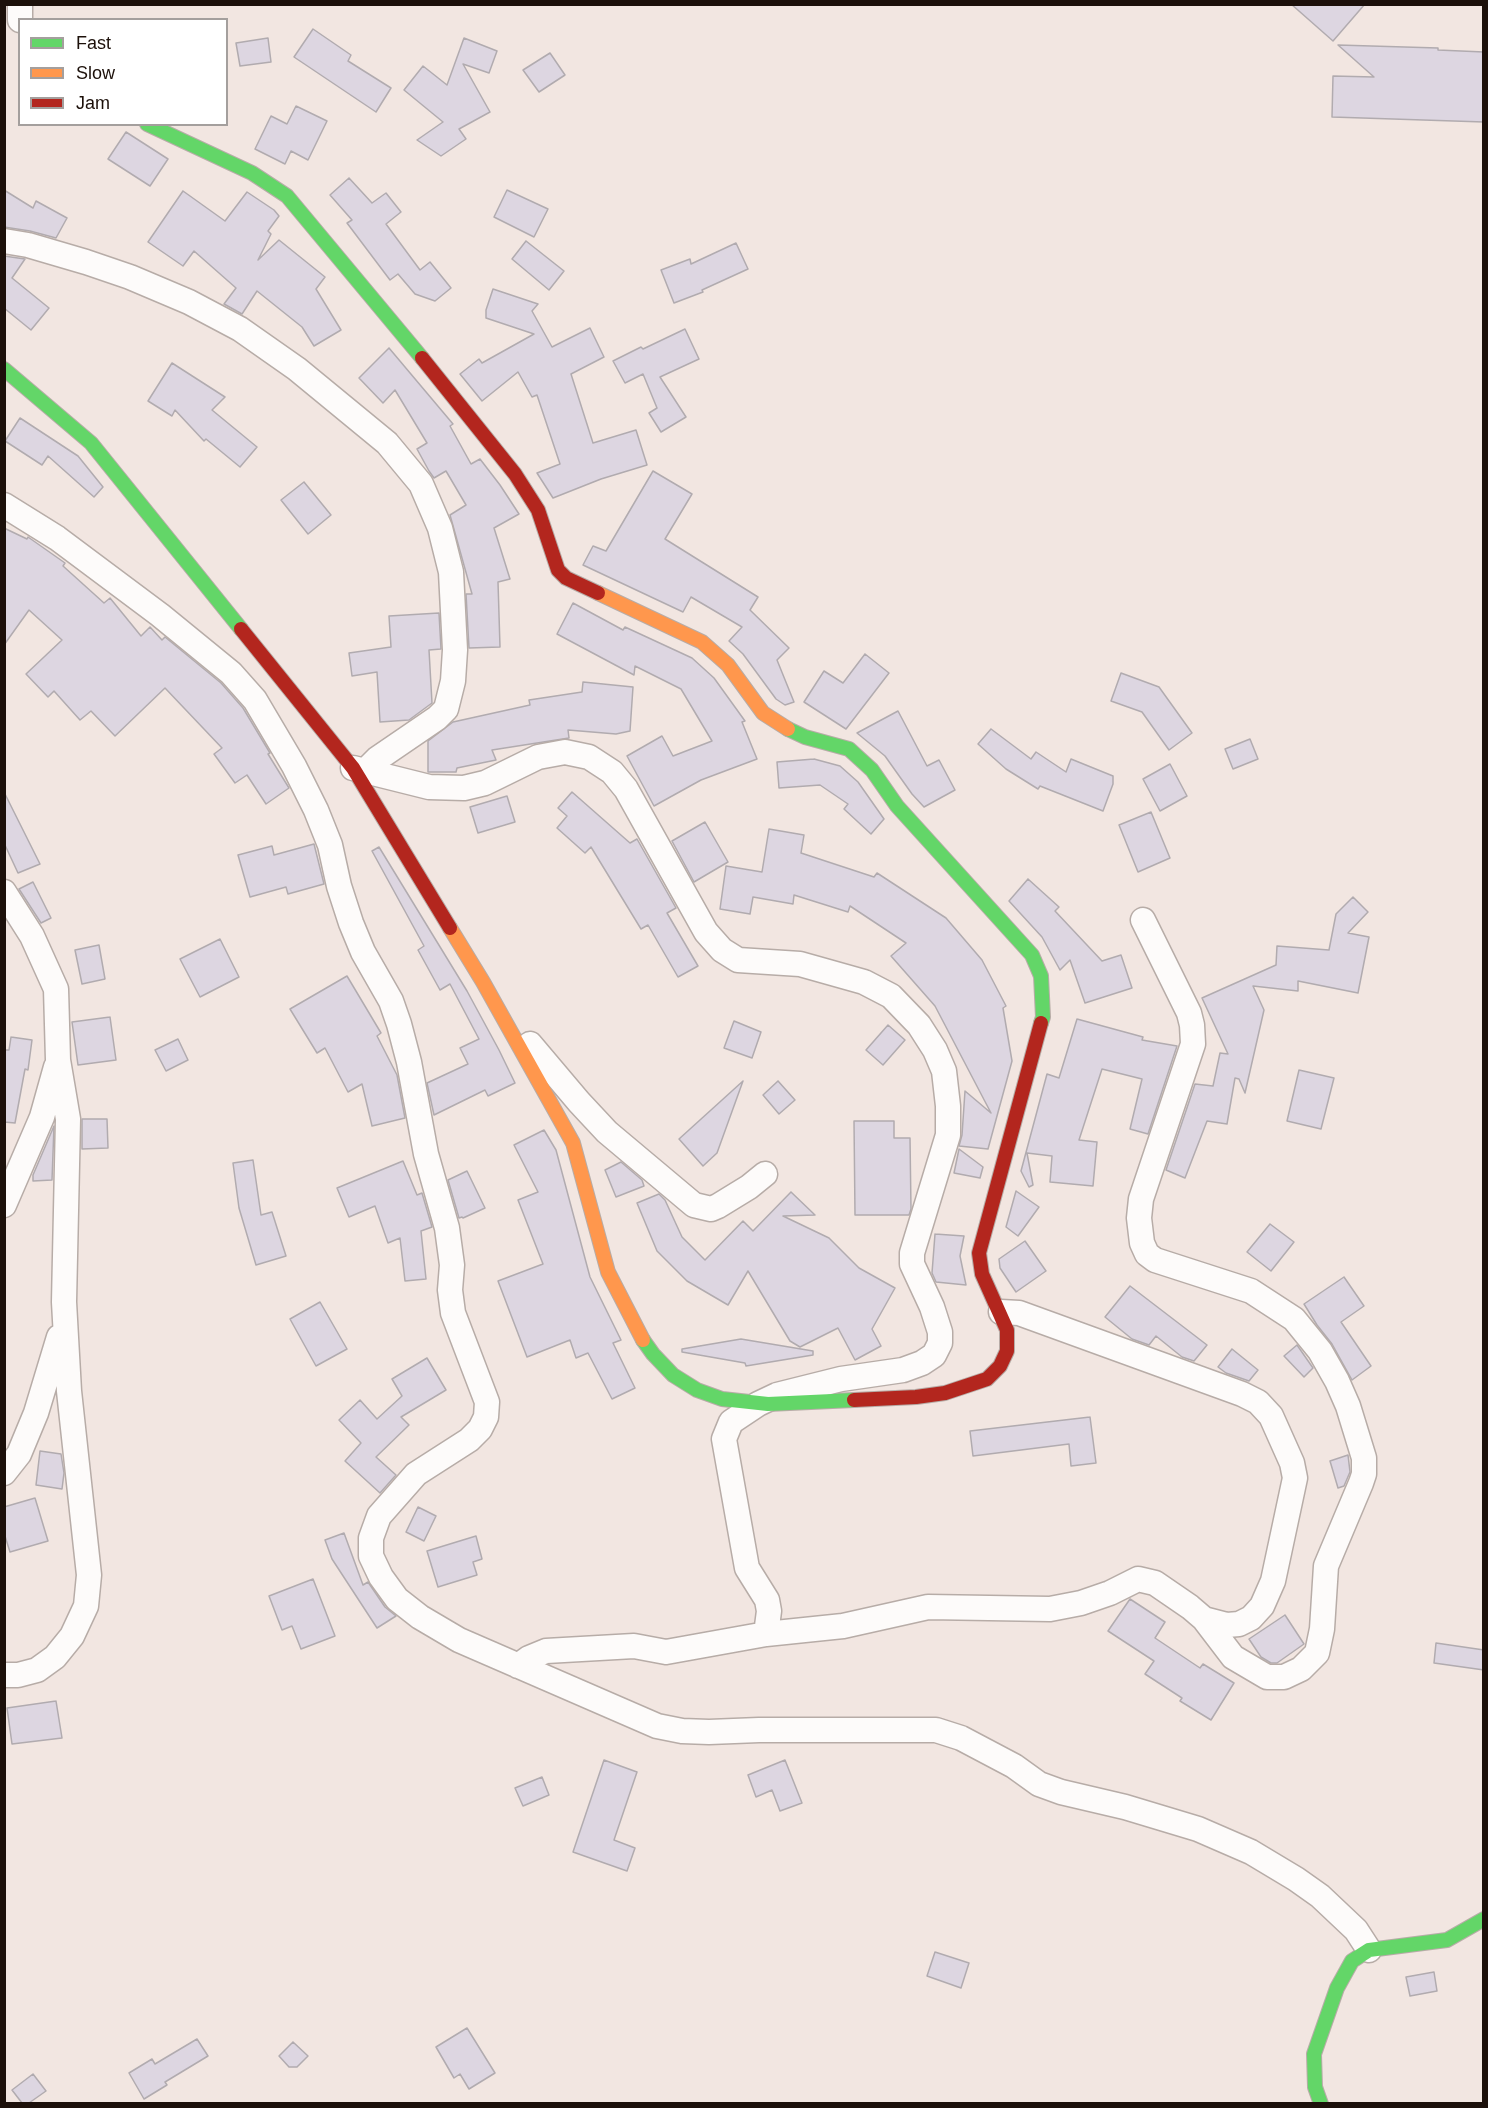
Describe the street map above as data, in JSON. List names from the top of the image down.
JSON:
{
  "legend": ["Fast", "Slow", "Jam"]
}
